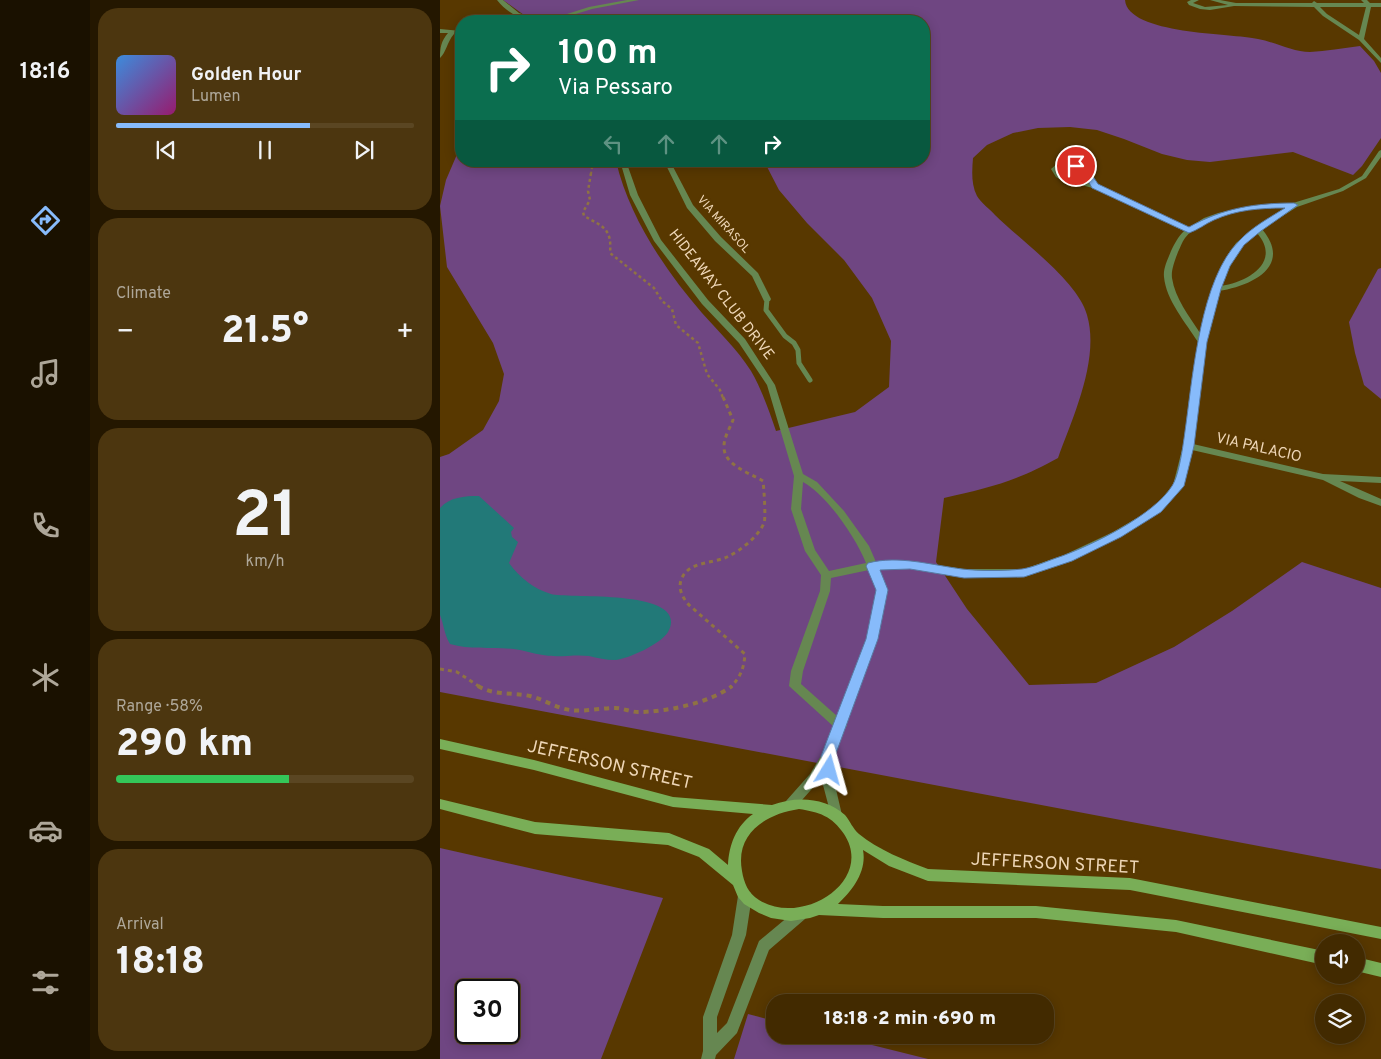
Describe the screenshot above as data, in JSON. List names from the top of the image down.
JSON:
{
  "streets": {
    "main road": ["JEFFERSON STREET"],
    "street": ["VIA MIRASOL", "HIDEAWAY CLUB DRIVE", "VIA PALACIO"]
  },
  "page": {
    "tabs": "18:16",
    "turn": ["100 m", "Via Pessaro"],
    "song": ["Golden Hour", "Lumen"],
    "tile": [
      "Climate",
      ["21", "km/h"],
      ["Range · 58%", "290 km"],
      ["Arrival", "18:18"]
    ],
    "heat": ["−", "21.5°", "+"],
    "limit": "30",
    "trip": "18:18 · 2 min · 690 m"
  }
}
